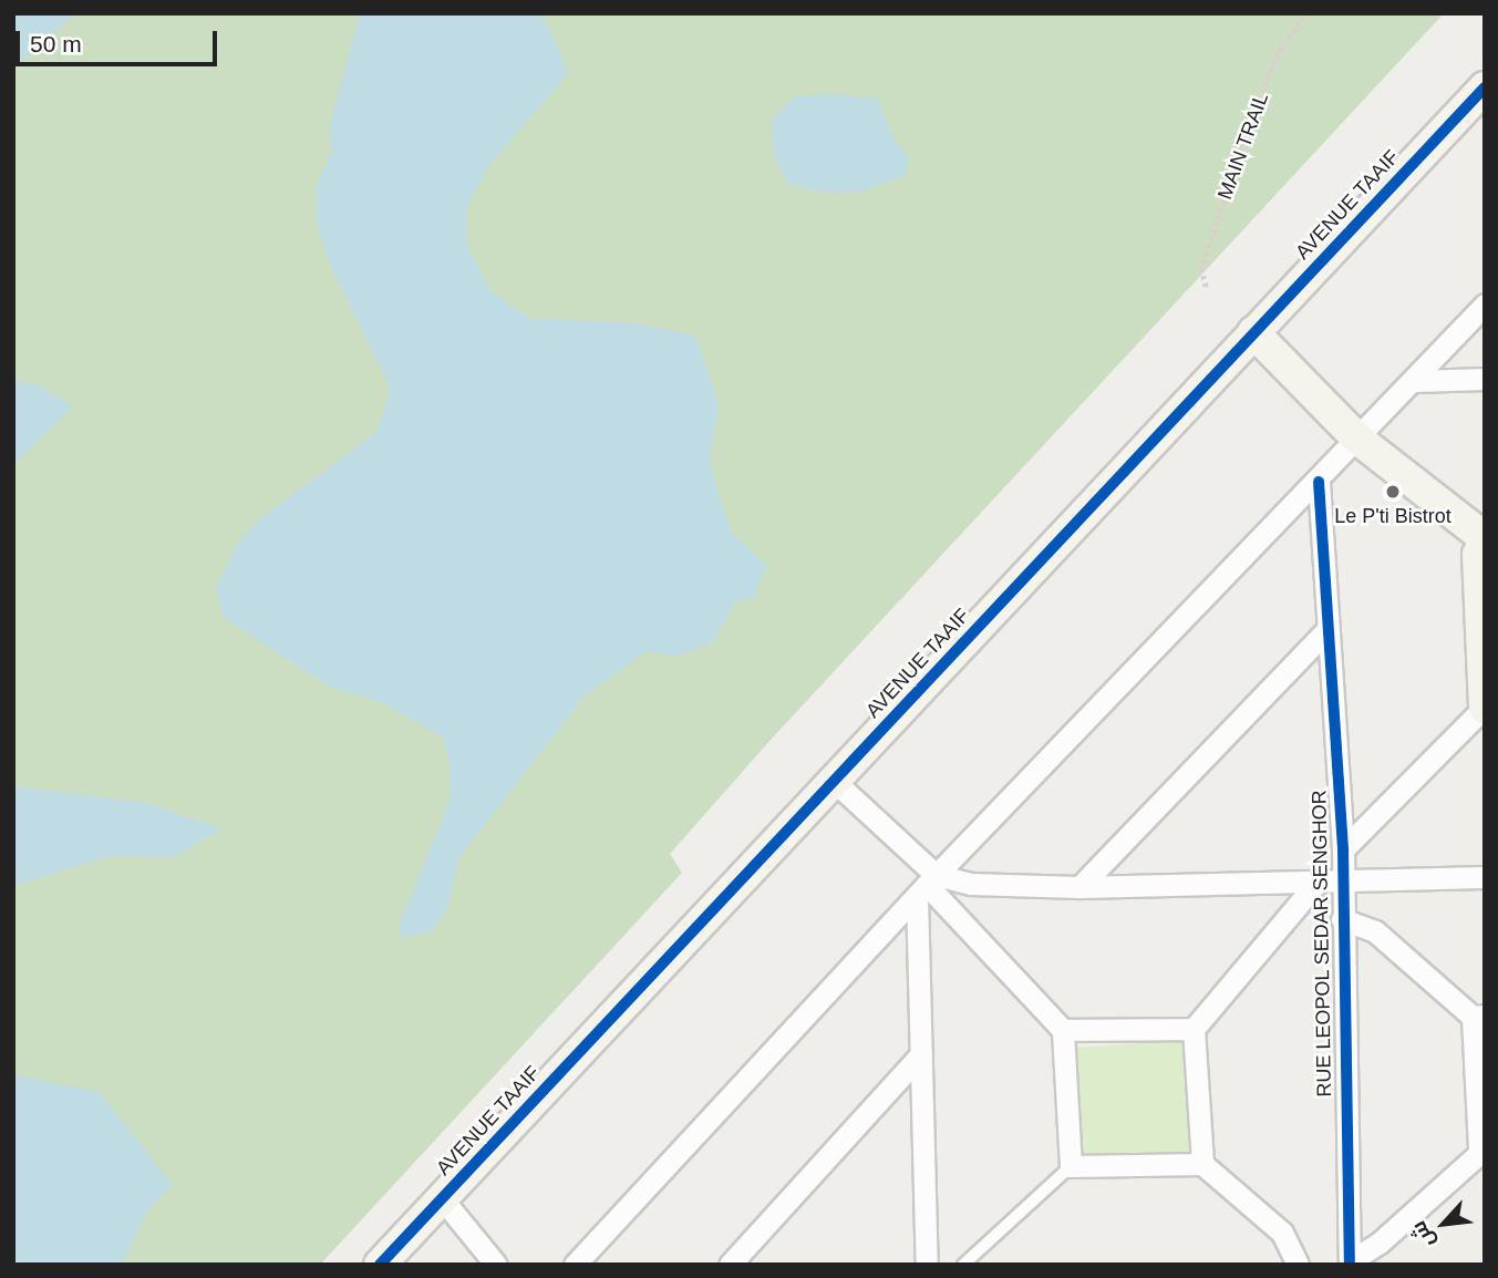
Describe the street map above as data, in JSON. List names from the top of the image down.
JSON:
{
  "streets": {
    "street": ["AVENUE TAAIF", "RUE LEOPOL SEDAR SENGHOR"],
    "path": ["MAIN TRAIL"]
  },
  "places": ["Le P'ti Bistrot"],
  "scale_bar": "50 m",
  "north": "bottom left"
}
